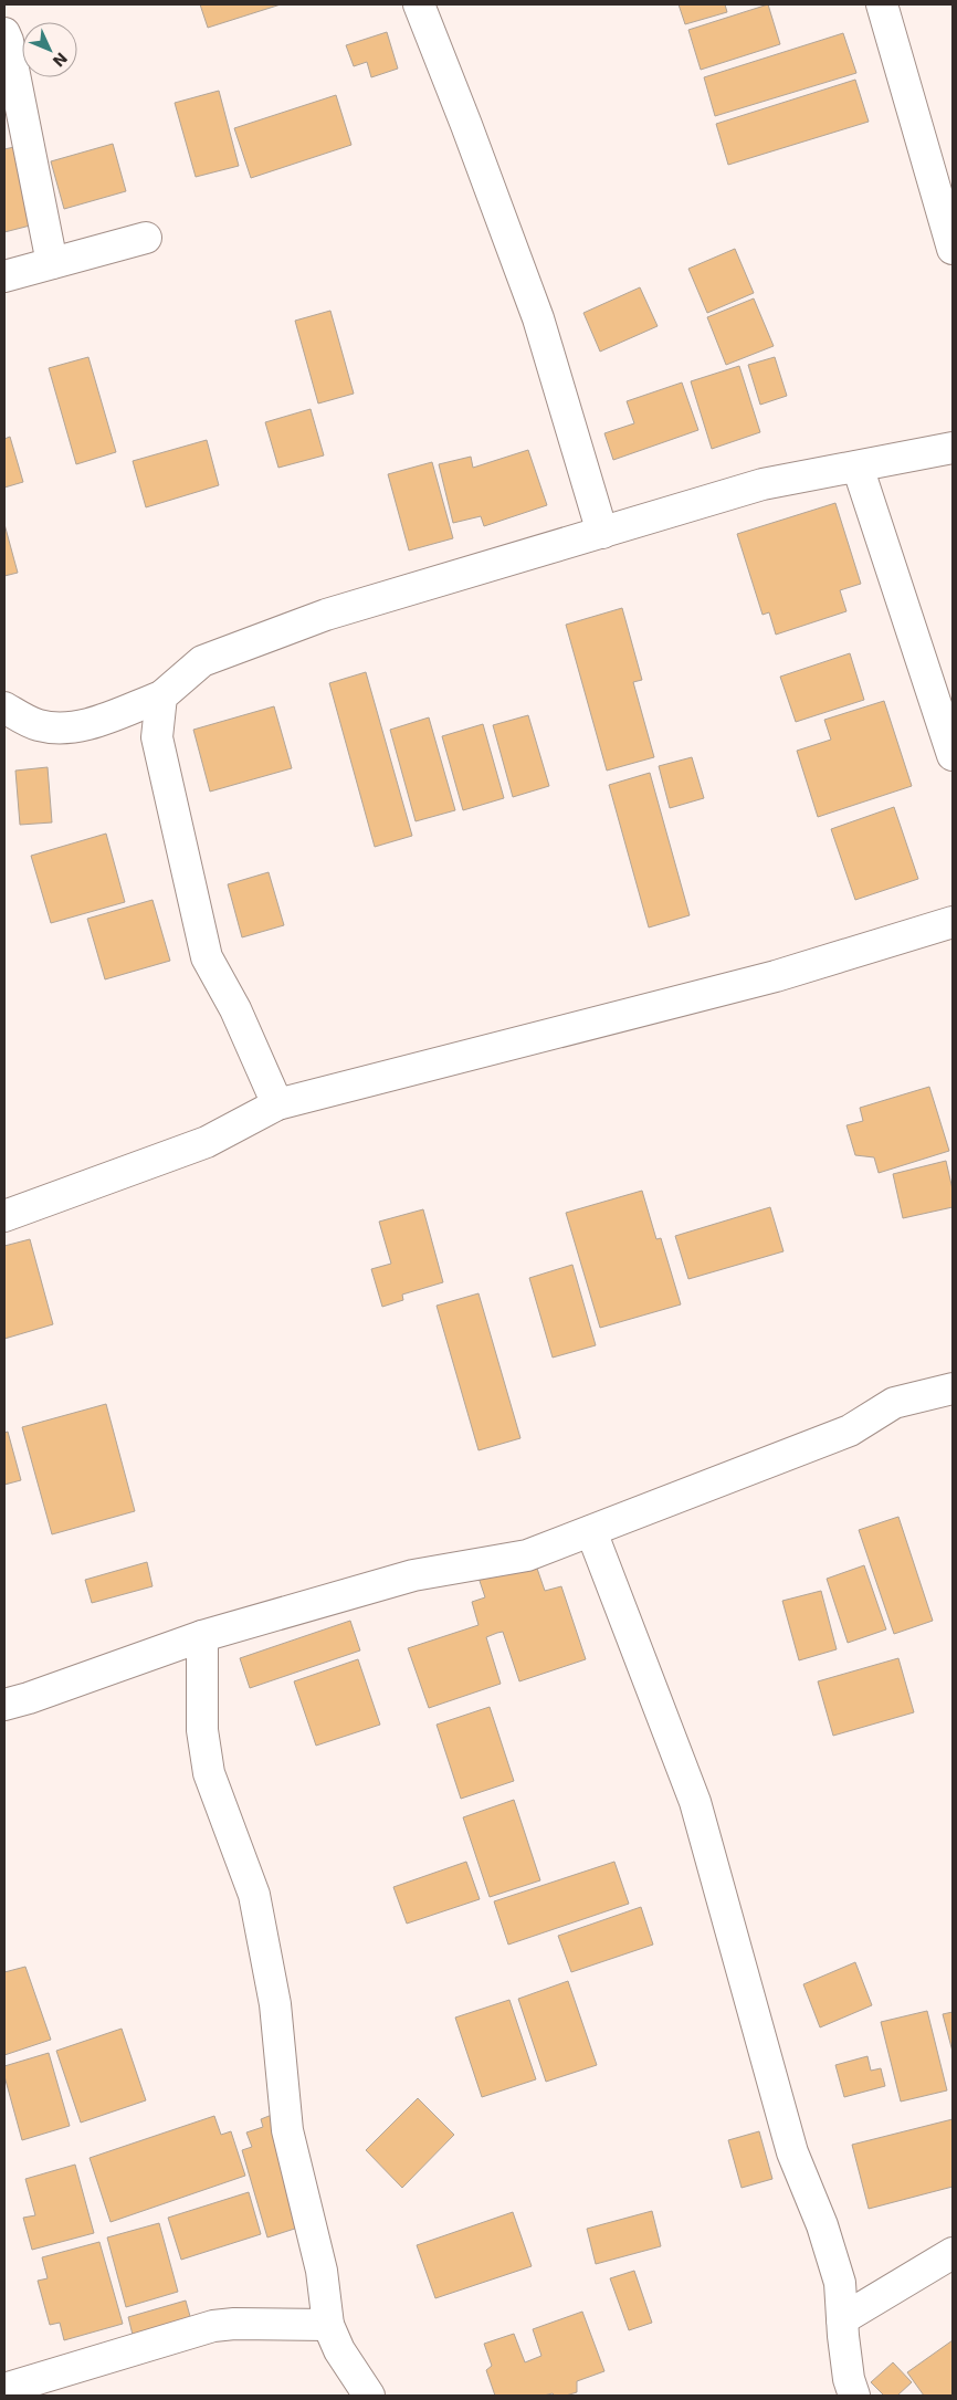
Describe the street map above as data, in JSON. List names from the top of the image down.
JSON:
{
  "north": "bottom right"
}
